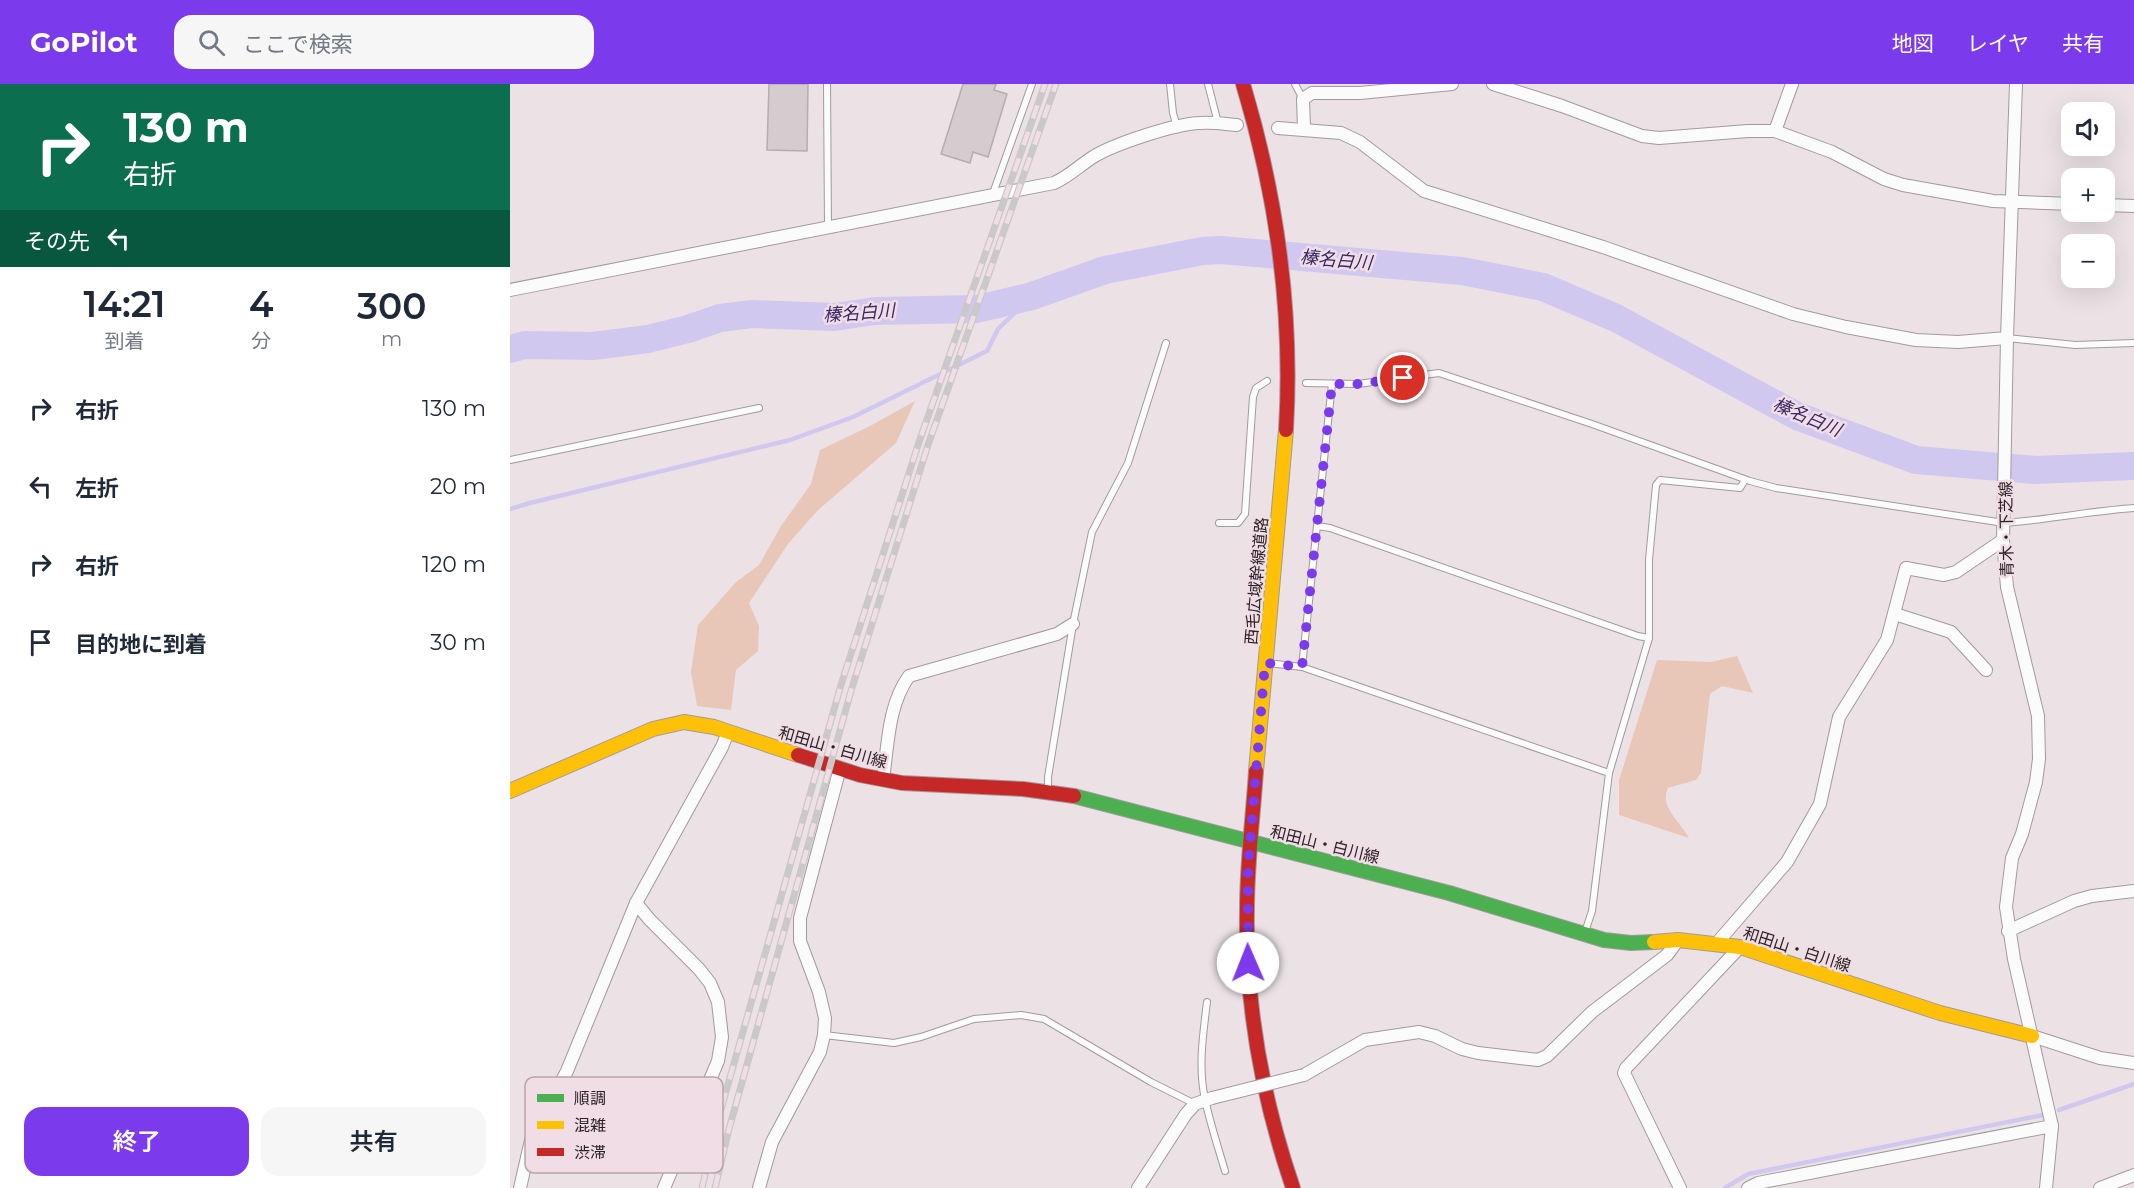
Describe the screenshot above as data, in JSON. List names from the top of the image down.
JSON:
{
  "streets": {
    "street": ["青木・下芝線", "西毛広域幹線道路", "和田山・白川線"]
  },
  "crossings": [
    ["青木・下芝線", "和田山・白川線"],
    ["西毛広域幹線道路", "和田山・白川線"]
  ],
  "water": ["榛名白川"],
  "legend": ["順調", "混雑", "渋滞"],
  "page": {
    "header": "GoPilot",
    "search": "ここで検索",
    "nav": ["地図", "レイヤ", "共有"],
    "turn": ["130 m", "右折"],
    "map_buttons": ["+", "−"],
    "then": "その先",
    "eta": [
      "14:21",
      "到着",
      "4",
      "分",
      "300",
      "m"
    ],
    "list": [
      {
        "name": "右折",
        "value": "130 m"
      },
      {
        "name": "左折",
        "value": "20 m"
      },
      {
        "name": "右折",
        "value": "120 m"
      },
      {
        "name": "目的地に到着",
        "value": "30 m"
      }
    ],
    "buttons": ["終了", "共有"]
  }
}
